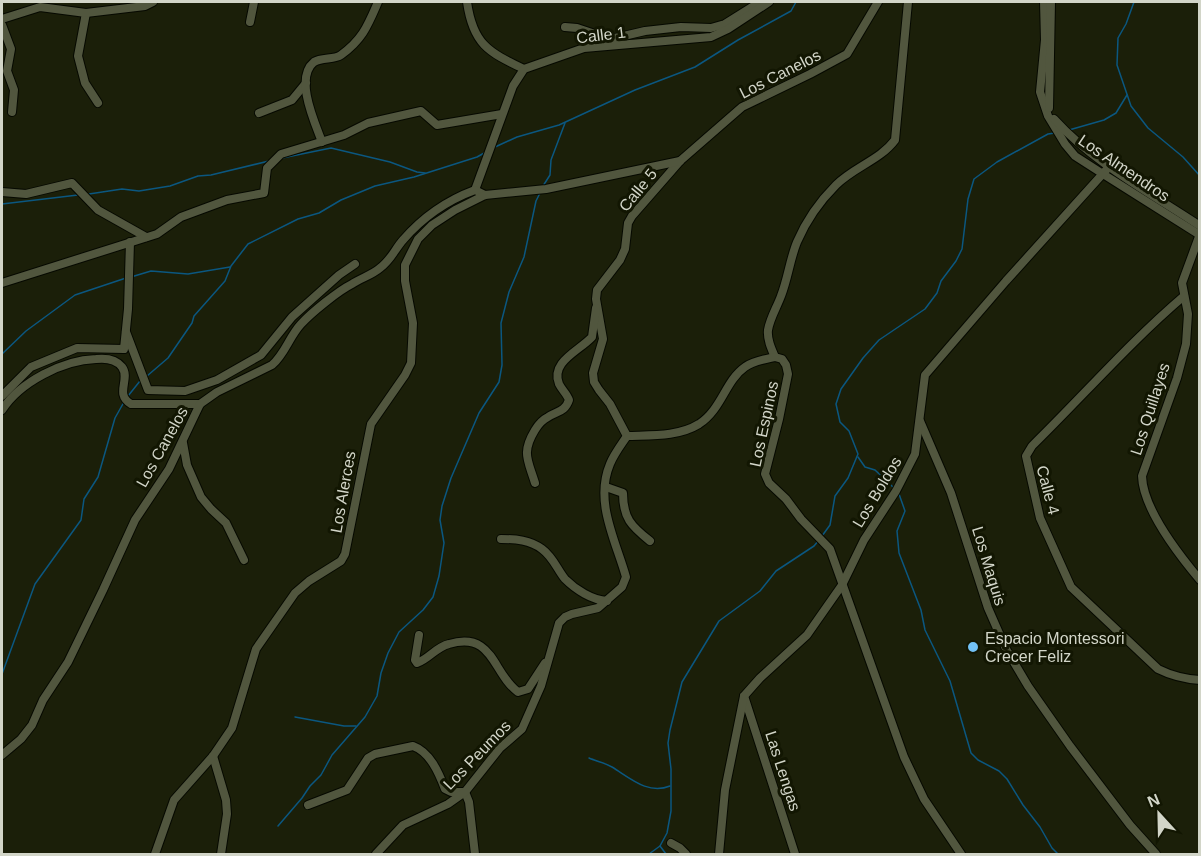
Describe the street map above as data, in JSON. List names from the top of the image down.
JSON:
{
  "streets": {
    "street": [
      "Calle 1",
      "Los Canelos",
      "Los Almendros",
      "Calle 5",
      "Los Quillayes",
      "Los Espinos",
      "Calle 4",
      "Los Alerces",
      "Los Boldos",
      "Los Maquis",
      "Los Peumos",
      "Las Lengas"
    ]
  },
  "crossings": [
    ["Los Canelos", "Calle 5"],
    ["Los Almendros", "Los Quillayes"],
    ["Los Almendros", "Los Boldos"],
    ["Calle 5", "Los Peumos"],
    ["Los Quillayes", "Calle 4"],
    ["Los Espinos", "Los Boldos"],
    ["Los Boldos", "Los Maquis"],
    ["Los Boldos", "Las Lengas"]
  ],
  "places": ["Espacio Montessori Crecer Feliz"],
  "north": "top"
}
